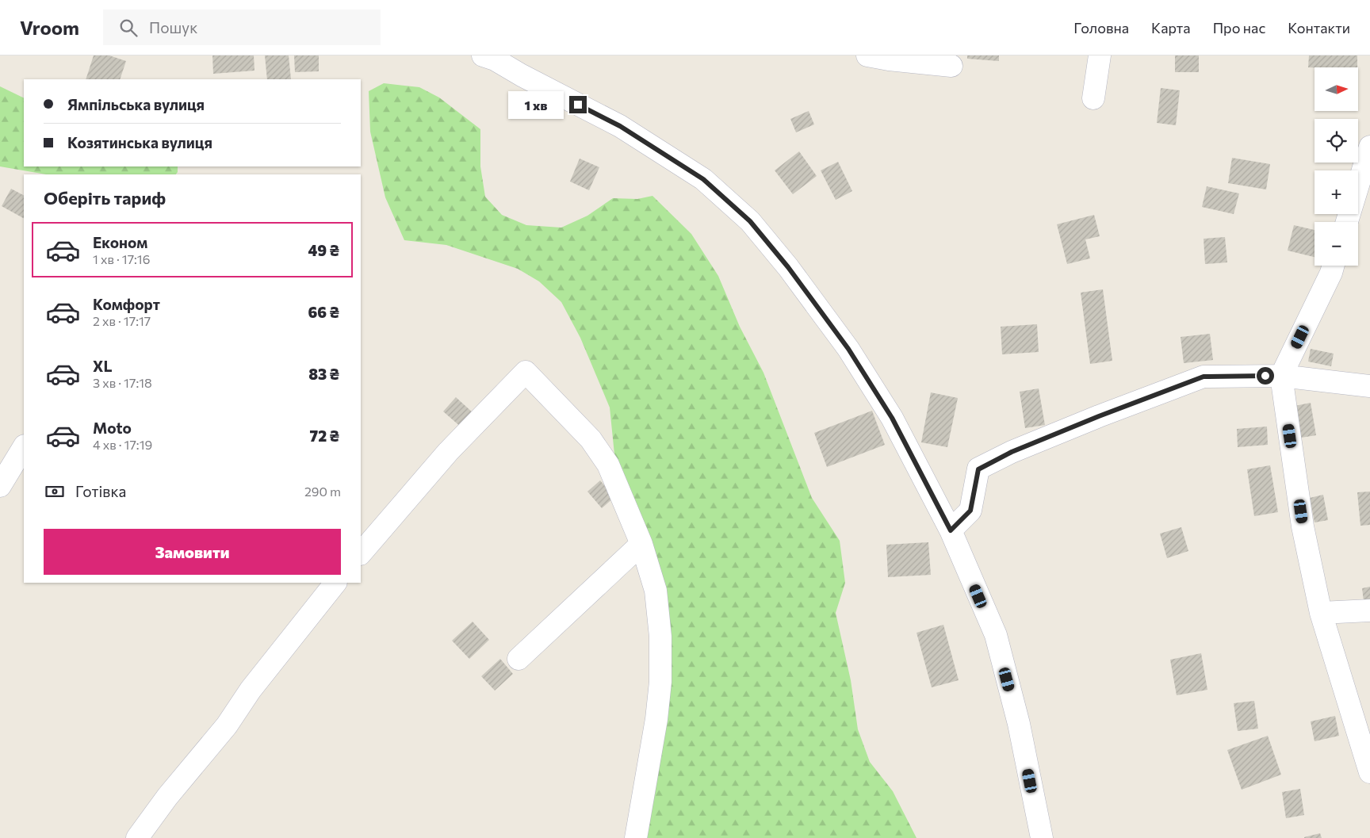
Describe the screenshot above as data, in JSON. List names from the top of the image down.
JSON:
{
  "north": "right",
  "page": {
    "header": "Vroom",
    "search": "Пошук",
    "nav": [
      "Головна",
      "Карта",
      "Про нас",
      "Контакти"
    ],
    "map_buttons": ["+", "−"],
    "banner": ["Ямпільська вулиця", "Козятинська вулиця"],
    "bubble": "1 хв",
    "heading": "Оберіть тариф",
    "list": [
      {
        "name": "Економ",
        "note": "1 хв · 17:16",
        "value": "49 ₴"
      },
      {
        "name": "Комфорт",
        "note": "2 хв · 17:17",
        "value": "66 ₴"
      },
      {
        "name": "XL",
        "note": "3 хв · 17:18",
        "value": "83 ₴"
      },
      {
        "name": "Moto",
        "note": "4 хв · 17:19",
        "value": "72 ₴"
      }
    ],
    "pay": ["Готівка", "290 m"],
    "buttons": "Замовити"
  }
}
